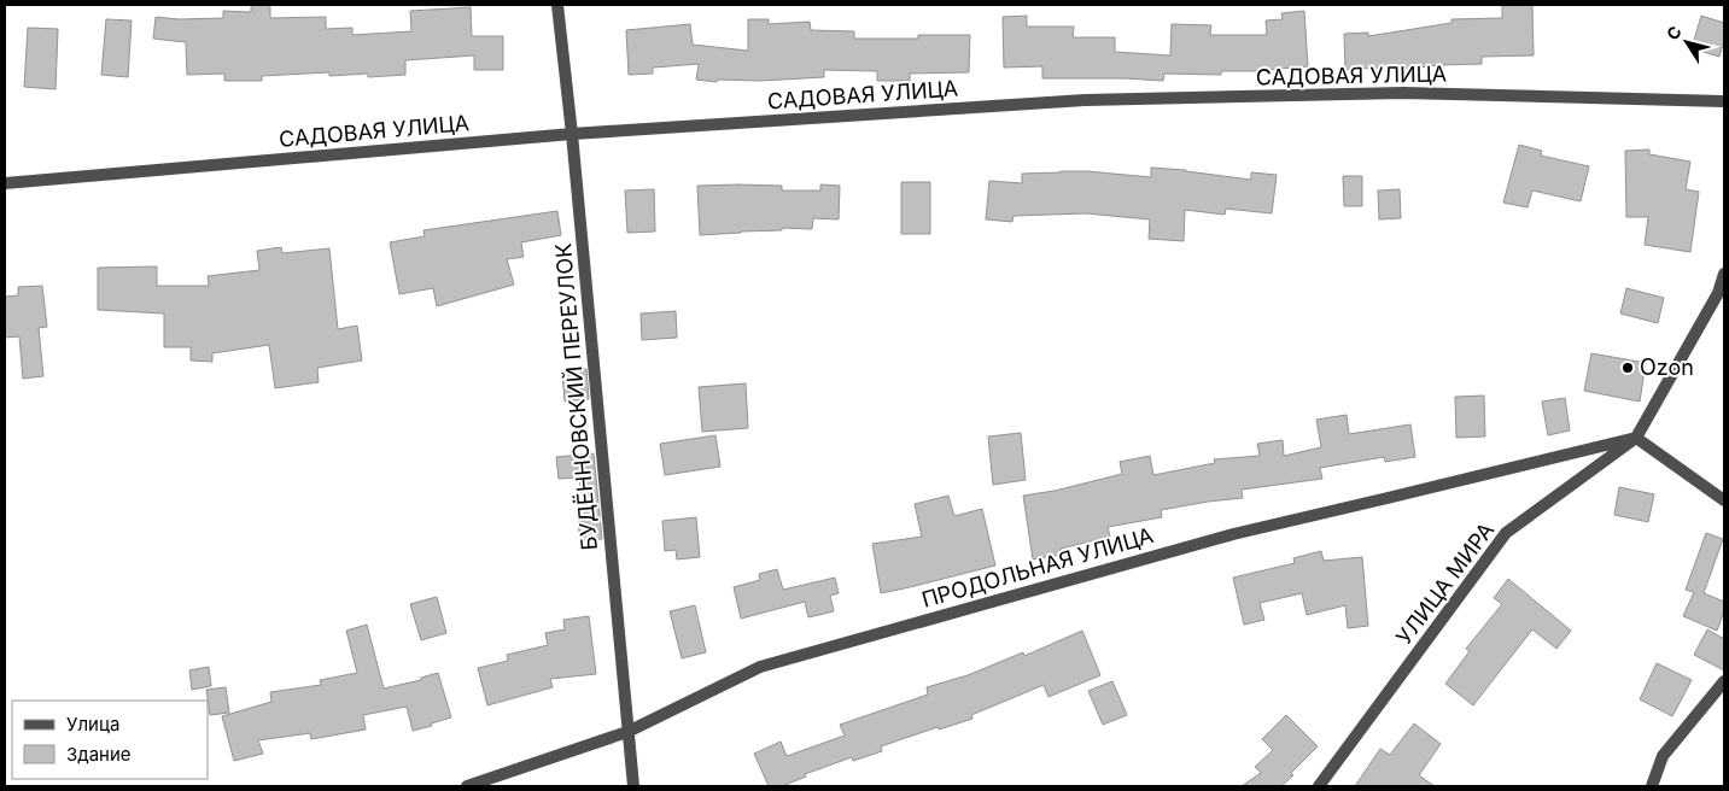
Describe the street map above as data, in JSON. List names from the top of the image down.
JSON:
{
  "streets": {
    "street": [
      "САДОВАЯ УЛИЦА",
      "БУДЁННОВСКИЙ ПЕРЕУЛОК",
      "ПРОДОЛЬНАЯ УЛИЦА",
      "УЛИЦА МИРА"
    ]
  },
  "crossings": [
    ["САДОВАЯ УЛИЦА", "БУДЁННОВСКИЙ ПЕРЕУЛОК"],
    ["БУДЁННОВСКИЙ ПЕРЕУЛОК", "ПРОДОЛЬНАЯ УЛИЦА"],
    ["ПРОДОЛЬНАЯ УЛИЦА", "УЛИЦА МИРА"]
  ],
  "places": ["Ozon"],
  "legend": ["Улица", "Здание"],
  "north": "top left"
}
